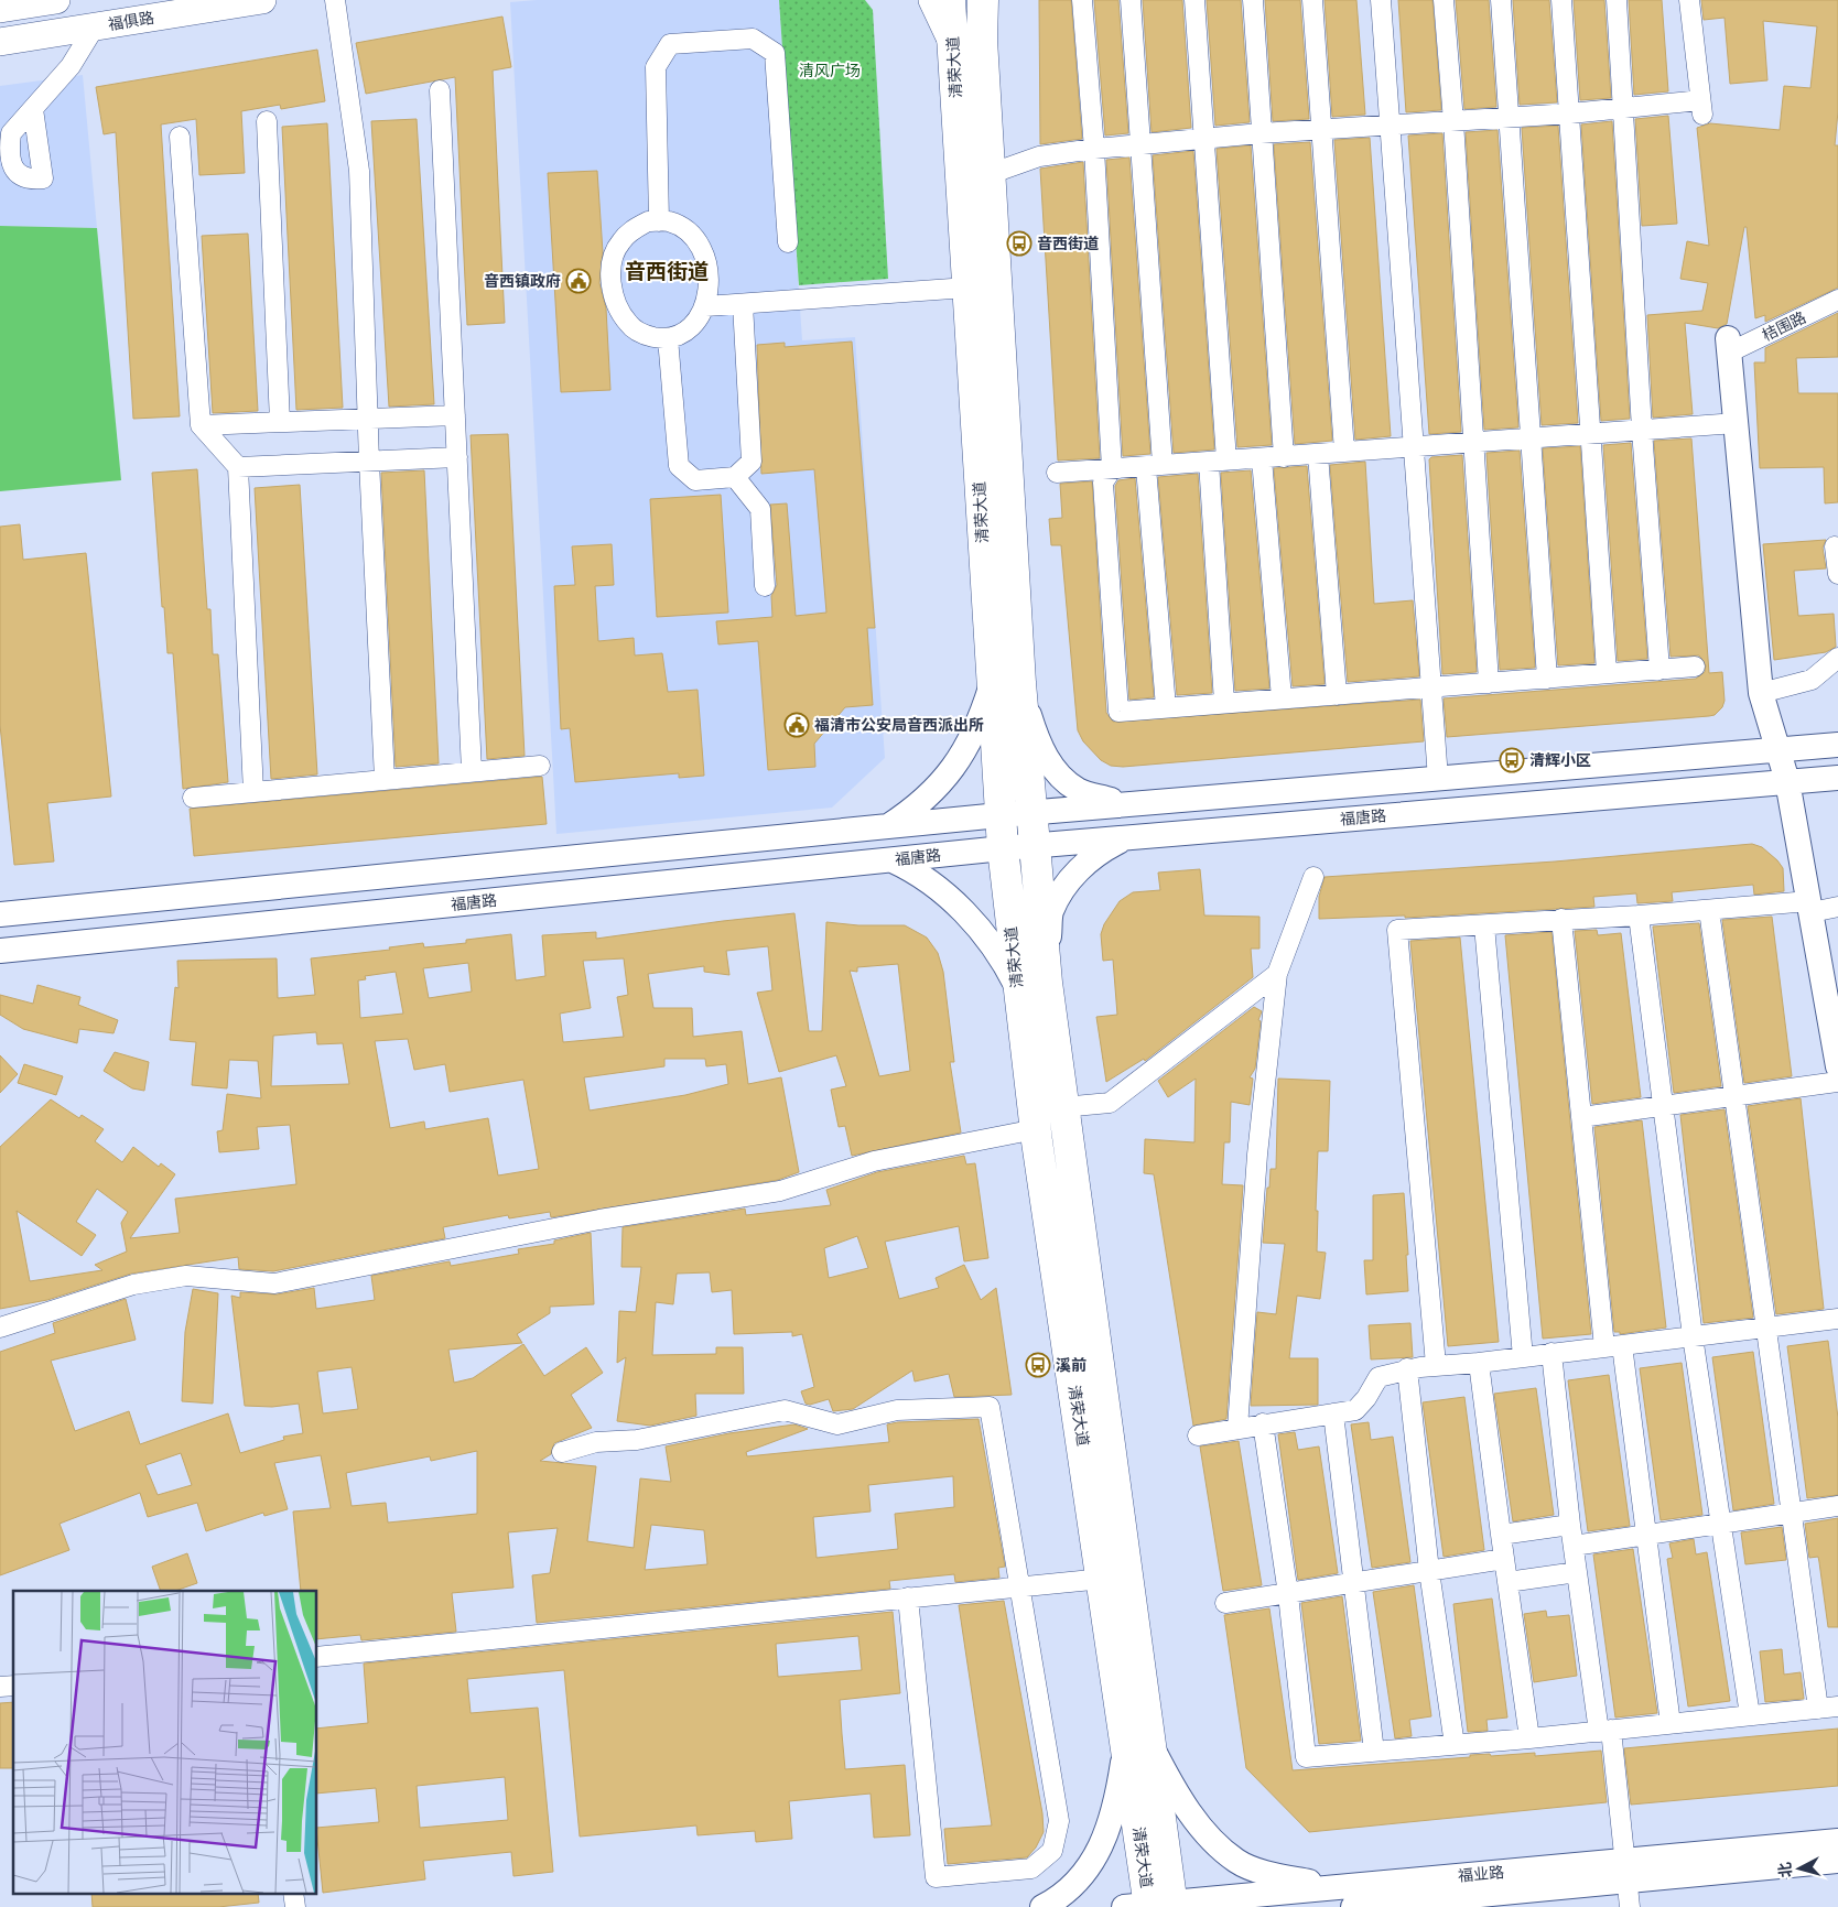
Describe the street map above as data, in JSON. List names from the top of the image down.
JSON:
{
  "streets": {
    "main road": ["福俱路", "清荣大道"],
    "street": ["桔围路", "福唐路", "福业路"]
  },
  "crossings": [
    ["清荣大道", "福唐路"],
    ["清荣大道", "福业路"]
  ],
  "districts": ["音西街道"],
  "parks": ["清风广场"],
  "places": {
    "bus stop": ["音西街道", "清辉小区", "溪前"],
    "public building": ["音西镇政府", "福清市公安局音西派出所"]
  },
  "north": "left"
}
